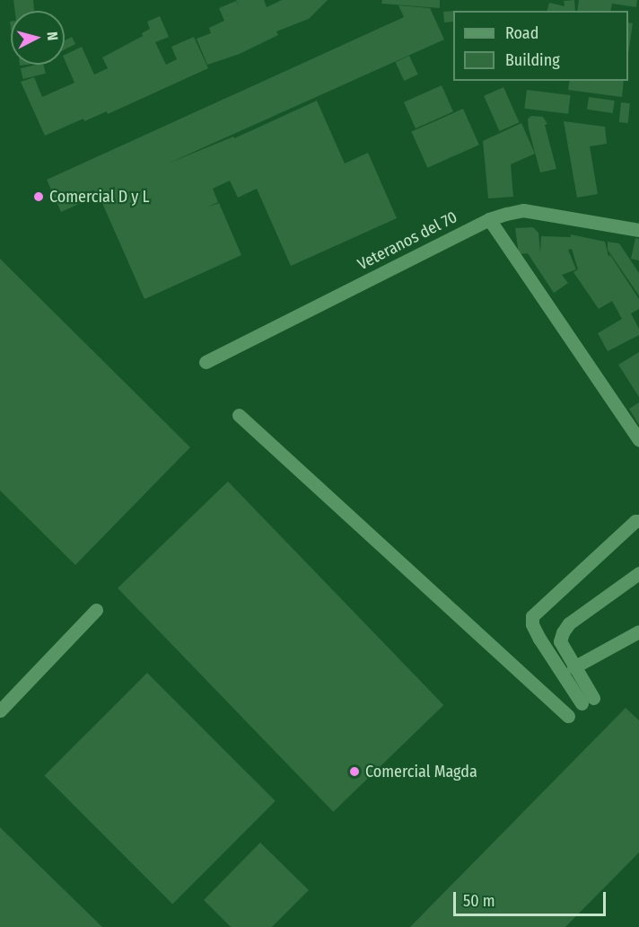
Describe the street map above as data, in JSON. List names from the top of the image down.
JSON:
{
  "streets": {
    "street": ["Veteranos del 70"]
  },
  "places": ["Comercial D y L", "Comercial Magda"],
  "legend": ["Road", "Building"],
  "scale_bar": "50 m",
  "north": "right"
}
